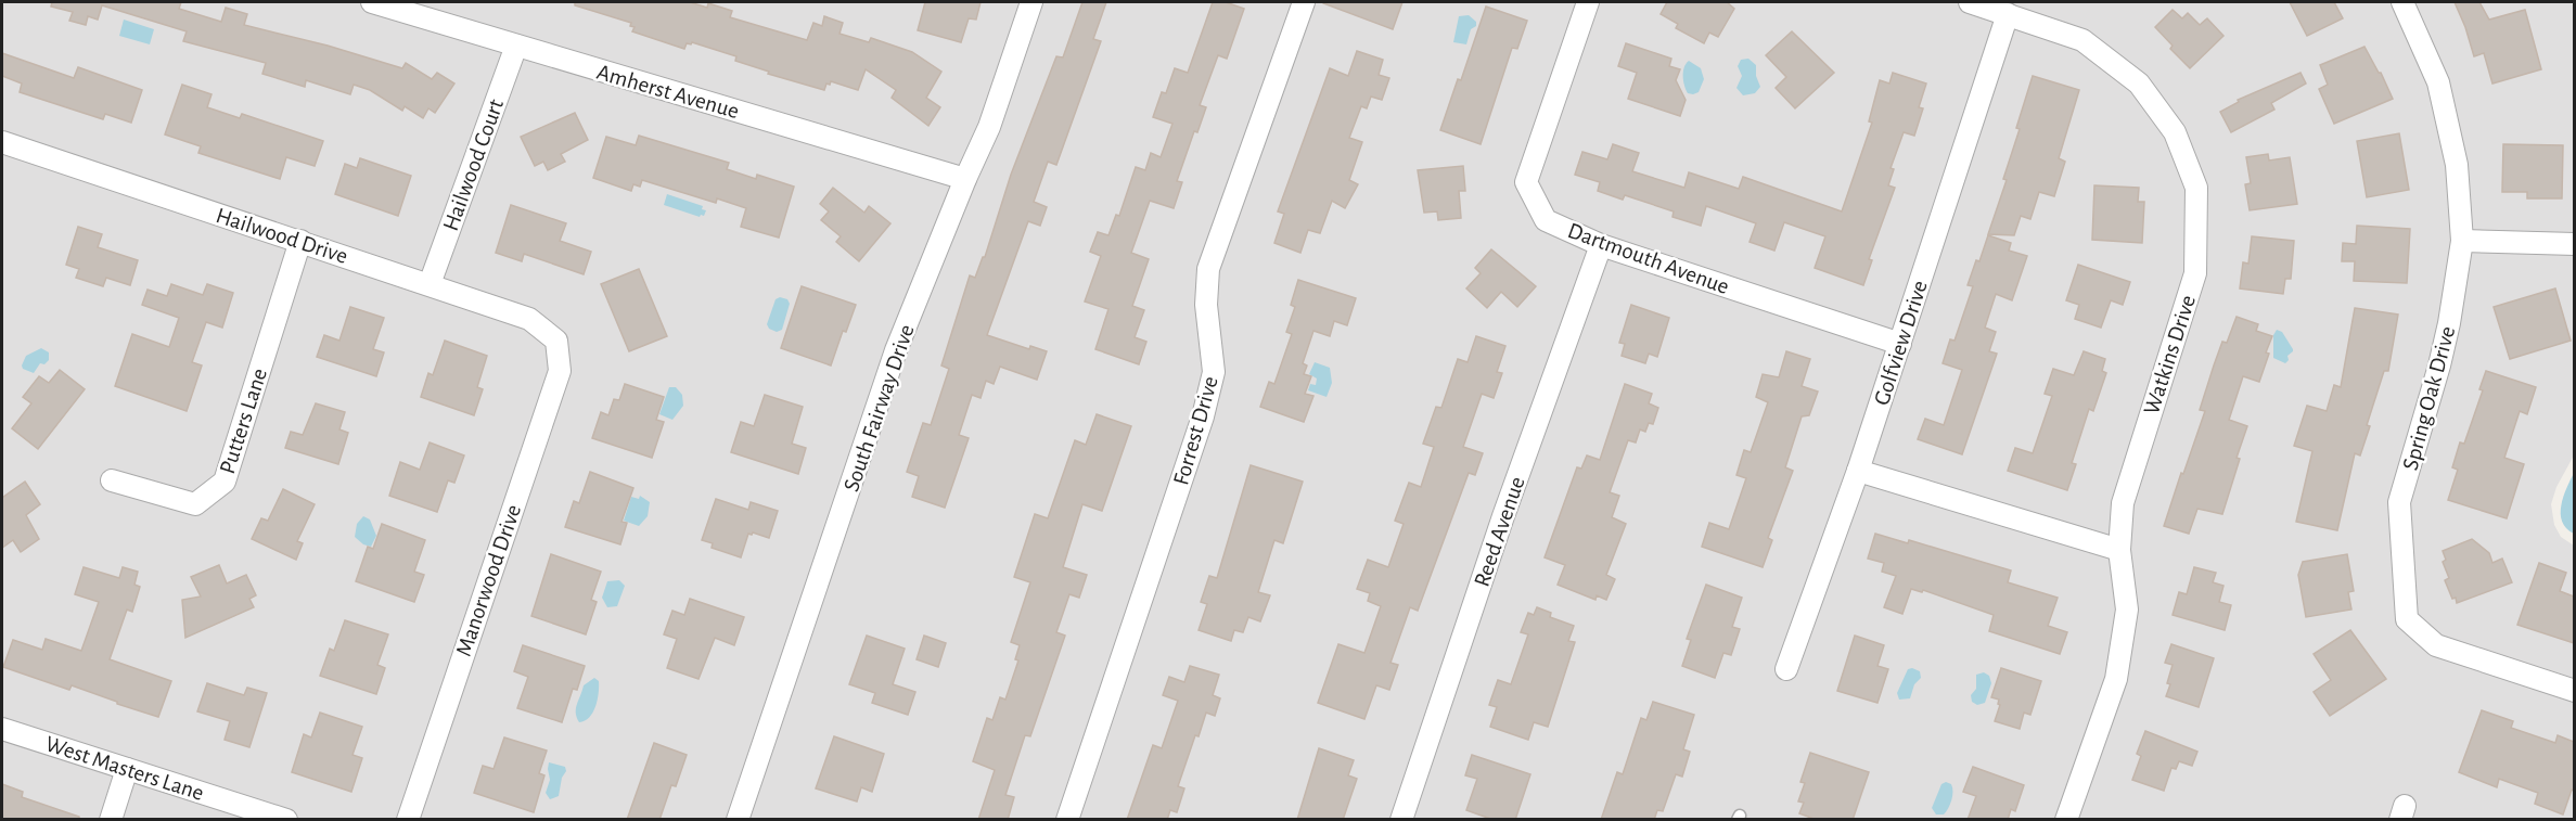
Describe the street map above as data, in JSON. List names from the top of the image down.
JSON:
{
  "streets": {
    "street": [
      "Amherst Avenue",
      "Hailwood Court",
      "Hailwood Drive",
      "Dartmouth Avenue",
      "Golfview Drive",
      "Watkins Drive",
      "Spring Oak Drive",
      "South Fairway Drive",
      "Putters Lane",
      "Forrest Drive",
      "Reed Avenue",
      "Manorwood Drive",
      "West Masters Lane"
    ]
  },
  "crossings": [
    ["Amherst Avenue", "Hailwood Court"],
    ["Amherst Avenue", "South Fairway Drive"],
    ["Hailwood Court", "Hailwood Drive"],
    ["Hailwood Drive", "Putters Lane"],
    ["Hailwood Drive", "Manorwood Drive"],
    ["Dartmouth Avenue", "Golfview Drive"],
    ["Dartmouth Avenue", "Reed Avenue"],
    ["Golfview Drive", "Watkins Drive"]
  ]
}
